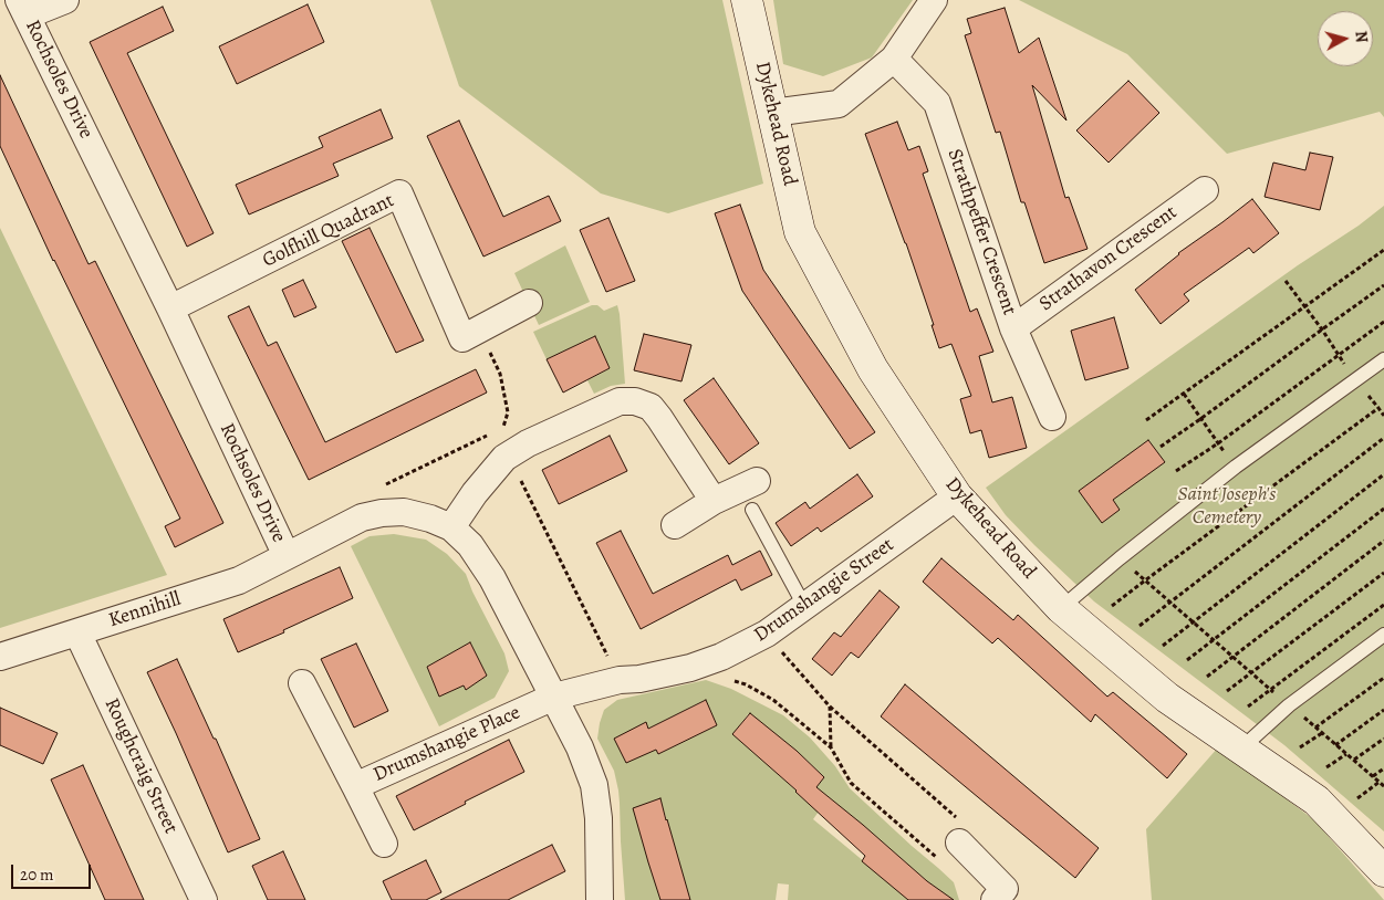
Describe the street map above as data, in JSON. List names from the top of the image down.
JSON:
{
  "streets": {
    "street": [
      "Rochsoles Drive",
      "Dykehead Road",
      "Golfhill Quadrant",
      "Strathpeffer Crescent",
      "Strathavon Crescent",
      "Drumshangie Street",
      "Kennihill",
      "Drumshangie Place",
      "Roughcraig Street"
    ]
  },
  "crossings": [
    ["Rochsoles Drive", "Golfhill Quadrant"],
    ["Rochsoles Drive", "Drumshangie Street"],
    ["Rochsoles Drive", "Kennihill"],
    ["Rochsoles Drive", "Drumshangie Place"],
    ["Dykehead Road", "Drumshangie Street"],
    ["Strathpeffer Crescent", "Strathavon Crescent"],
    ["Drumshangie Street", "Drumshangie Place"],
    ["Kennihill", "Roughcraig Street"]
  ],
  "parks": ["Saint Joseph's Cemetery"],
  "scale_bar": "20 m",
  "north": "right"
}
